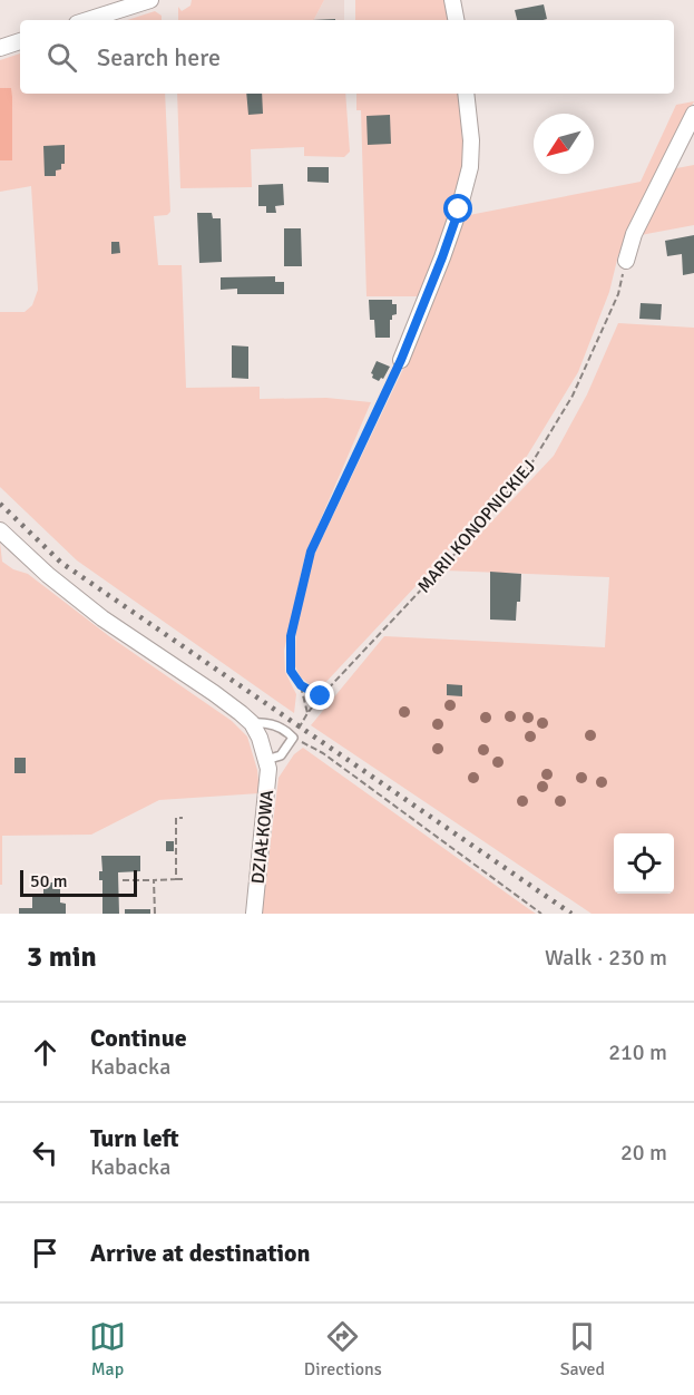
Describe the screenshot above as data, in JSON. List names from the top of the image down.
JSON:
{
  "streets": {
    "street": ["DZIAŁKOWA"],
    "path": ["MARII KONOPNICKIEJ"]
  },
  "scale_bar": "50 m",
  "north": "bottom left",
  "page": {
    "search": "Search here",
    "scale": "50 m",
    "heading": ["3 min", "Walk · 230 m"],
    "list": [
      ["Continue", "Kabacka", "210 m"],
      ["Turn left", "Kabacka", "20 m"],
      "Arrive at destination"
    ],
    "nav": ["Map", "Directions", "Saved"]
  }
}
